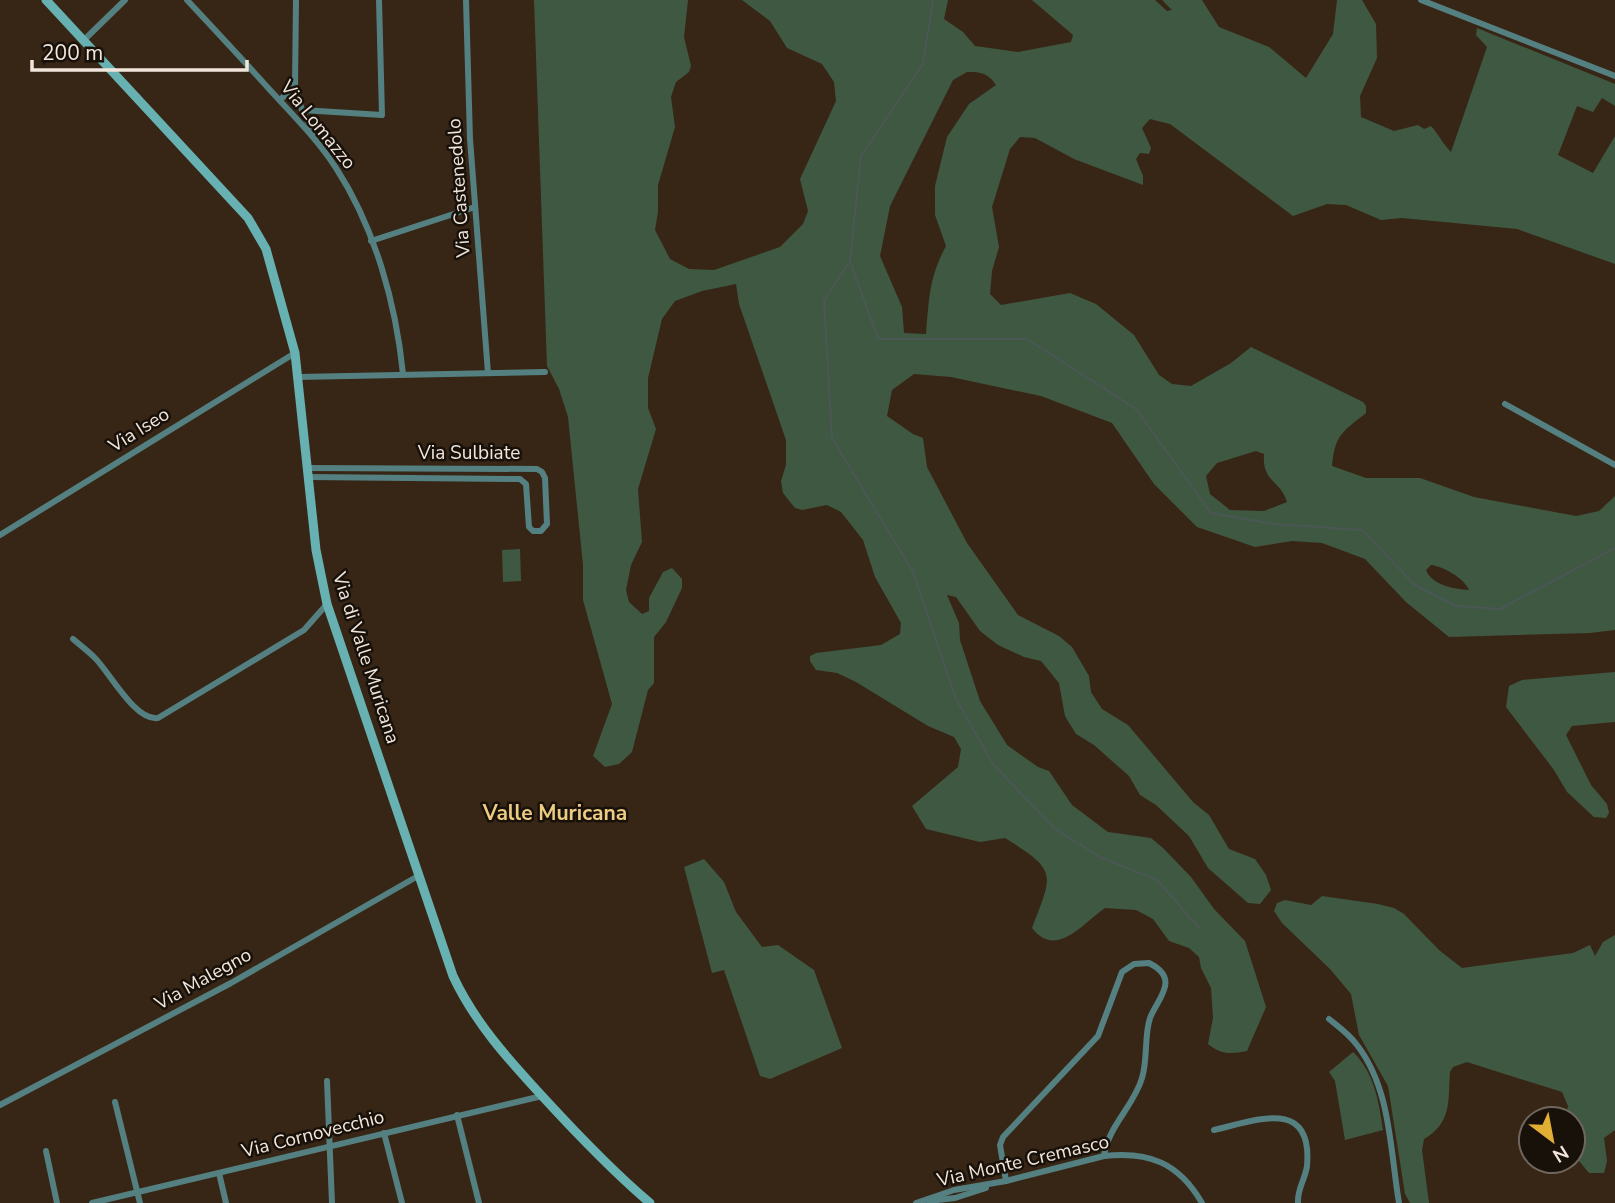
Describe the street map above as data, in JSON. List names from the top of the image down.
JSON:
{
  "streets": {
    "street": [
      "Via Lomazzo",
      "Via Castenedolo",
      "Via Iseo",
      "Via Sulbiate",
      "Via di Valle Muricana",
      "Via Malegno",
      "Via Cornovecchio",
      "Via Monte Cremasco"
    ]
  },
  "crossings": [
    ["Via Iseo", "Via di Valle Muricana"],
    ["Via Sulbiate", "Via di Valle Muricana"],
    ["Via di Valle Muricana", "Via Malegno"],
    ["Via di Valle Muricana", "Via Cornovecchio"]
  ],
  "districts": ["Valle Muricana"],
  "scale_bar": "200 m",
  "north": "bottom right"
}
